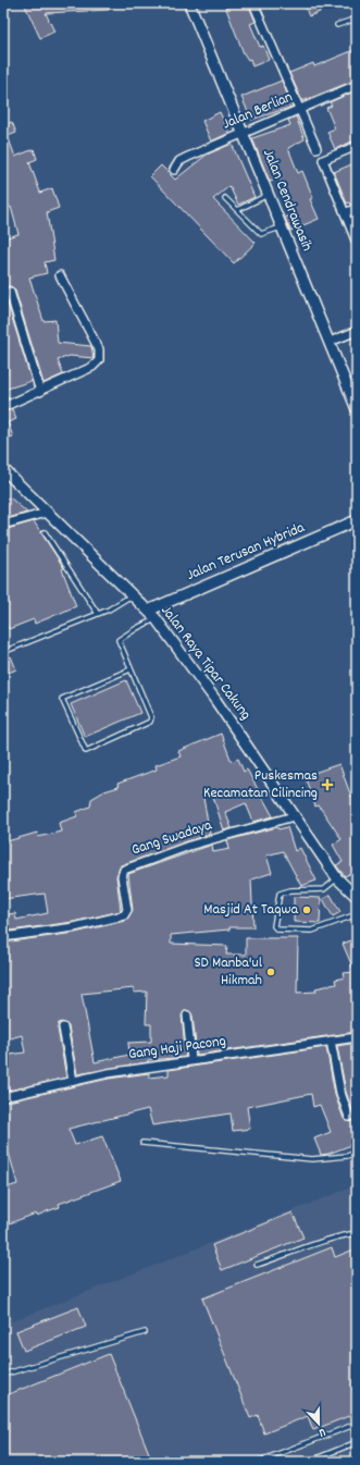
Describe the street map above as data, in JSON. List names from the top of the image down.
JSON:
{
  "streets": {
    "street": [
      "Jalan Berlian",
      "Jalan Cendrawasih",
      "Jalan Terusan Hybrida",
      "Jalan Raya Tipar Cakung",
      "Gang Swadaya",
      "Gang Haji Pacong"
    ]
  },
  "crossings": [
    ["Jalan Berlian", "Jalan Cendrawasih"],
    ["Jalan Terusan Hybrida", "Jalan Raya Tipar Cakung"],
    ["Jalan Raya Tipar Cakung", "Gang Swadaya"]
  ],
  "places": {
    "health": ["Puskesmas Kecamatan Cilincing"],
    "other": ["Masjid At Taqwa", "SD Manba'ul Hikmah"]
  },
  "north": "bottom"
}
